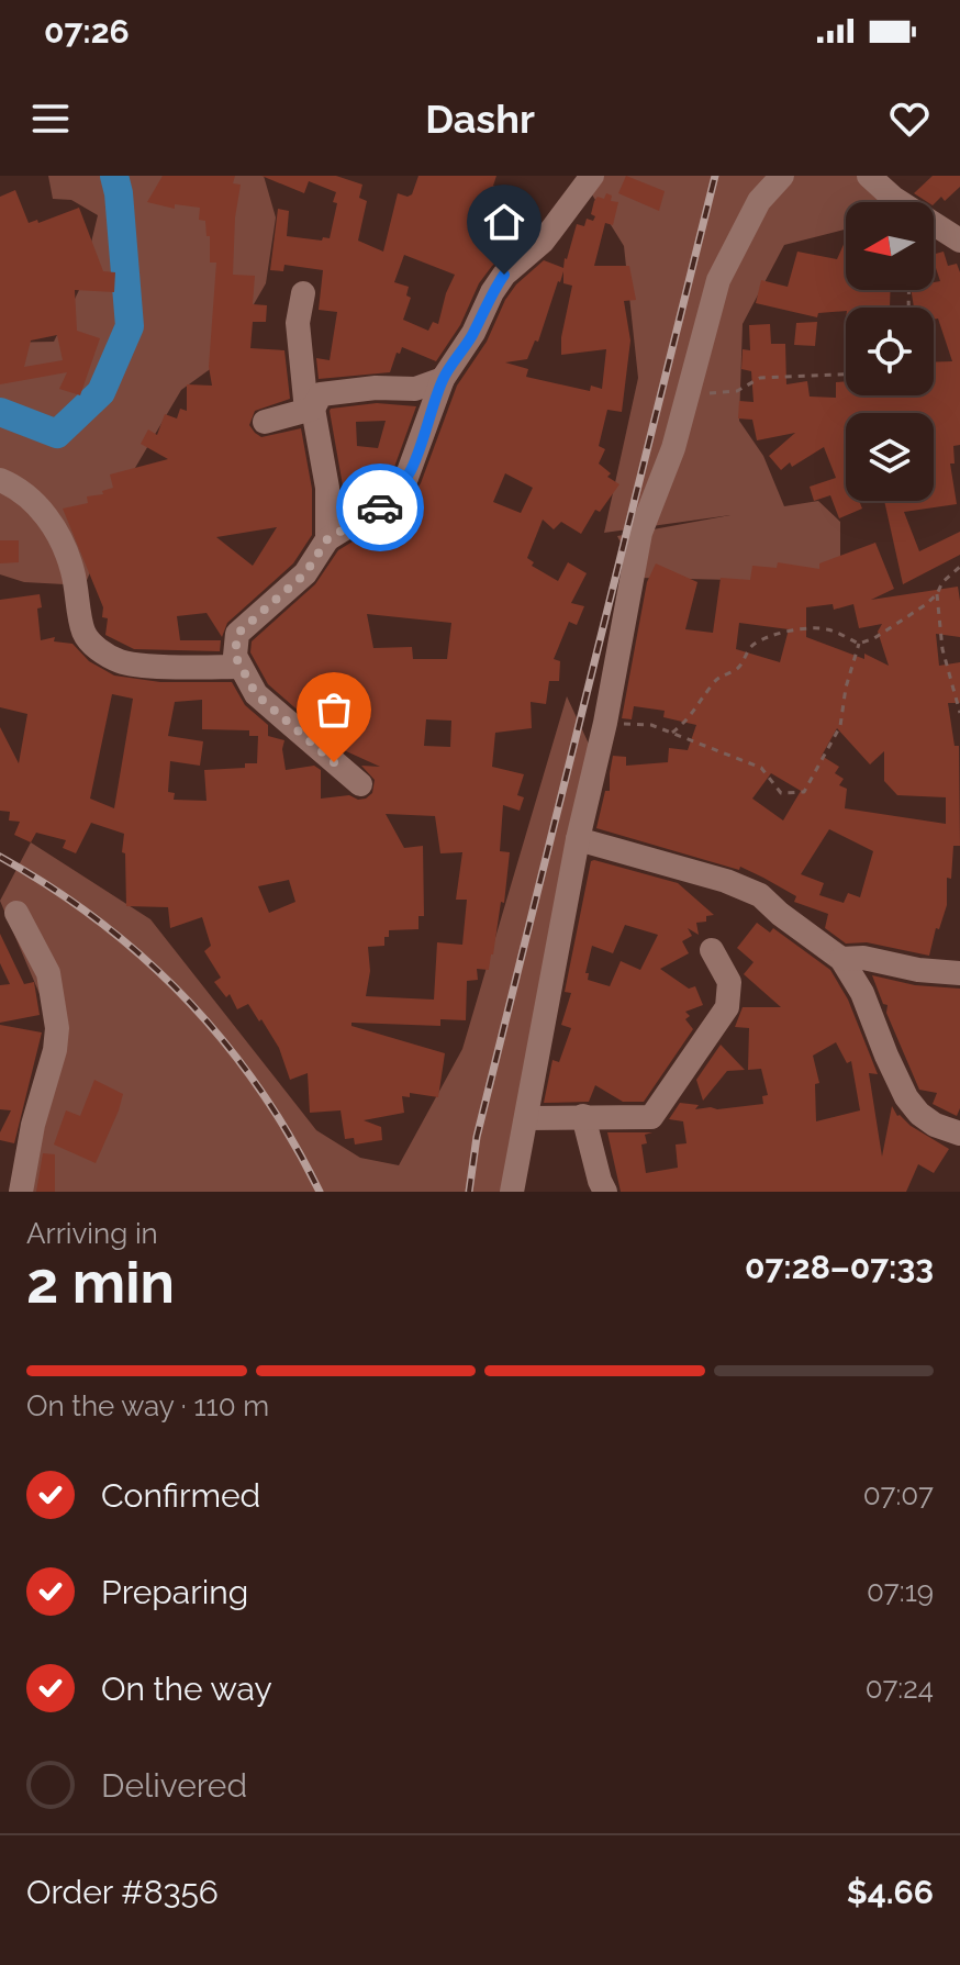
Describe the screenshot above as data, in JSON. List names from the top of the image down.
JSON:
{
  "north": "left",
  "page": {
    "status": "07:26",
    "header": "Dashr",
    "heading": ["2 min", "Arriving in", "07:28–07:33"],
    "panel": ["Order #8356", "$4.66"],
    "bar": "On the way · 110 m",
    "list": [
      ["Confirmed", "07:07"],
      ["Preparing", "07:19"],
      ["On the way", "07:24"],
      "Delivered"
    ]
  }
}
